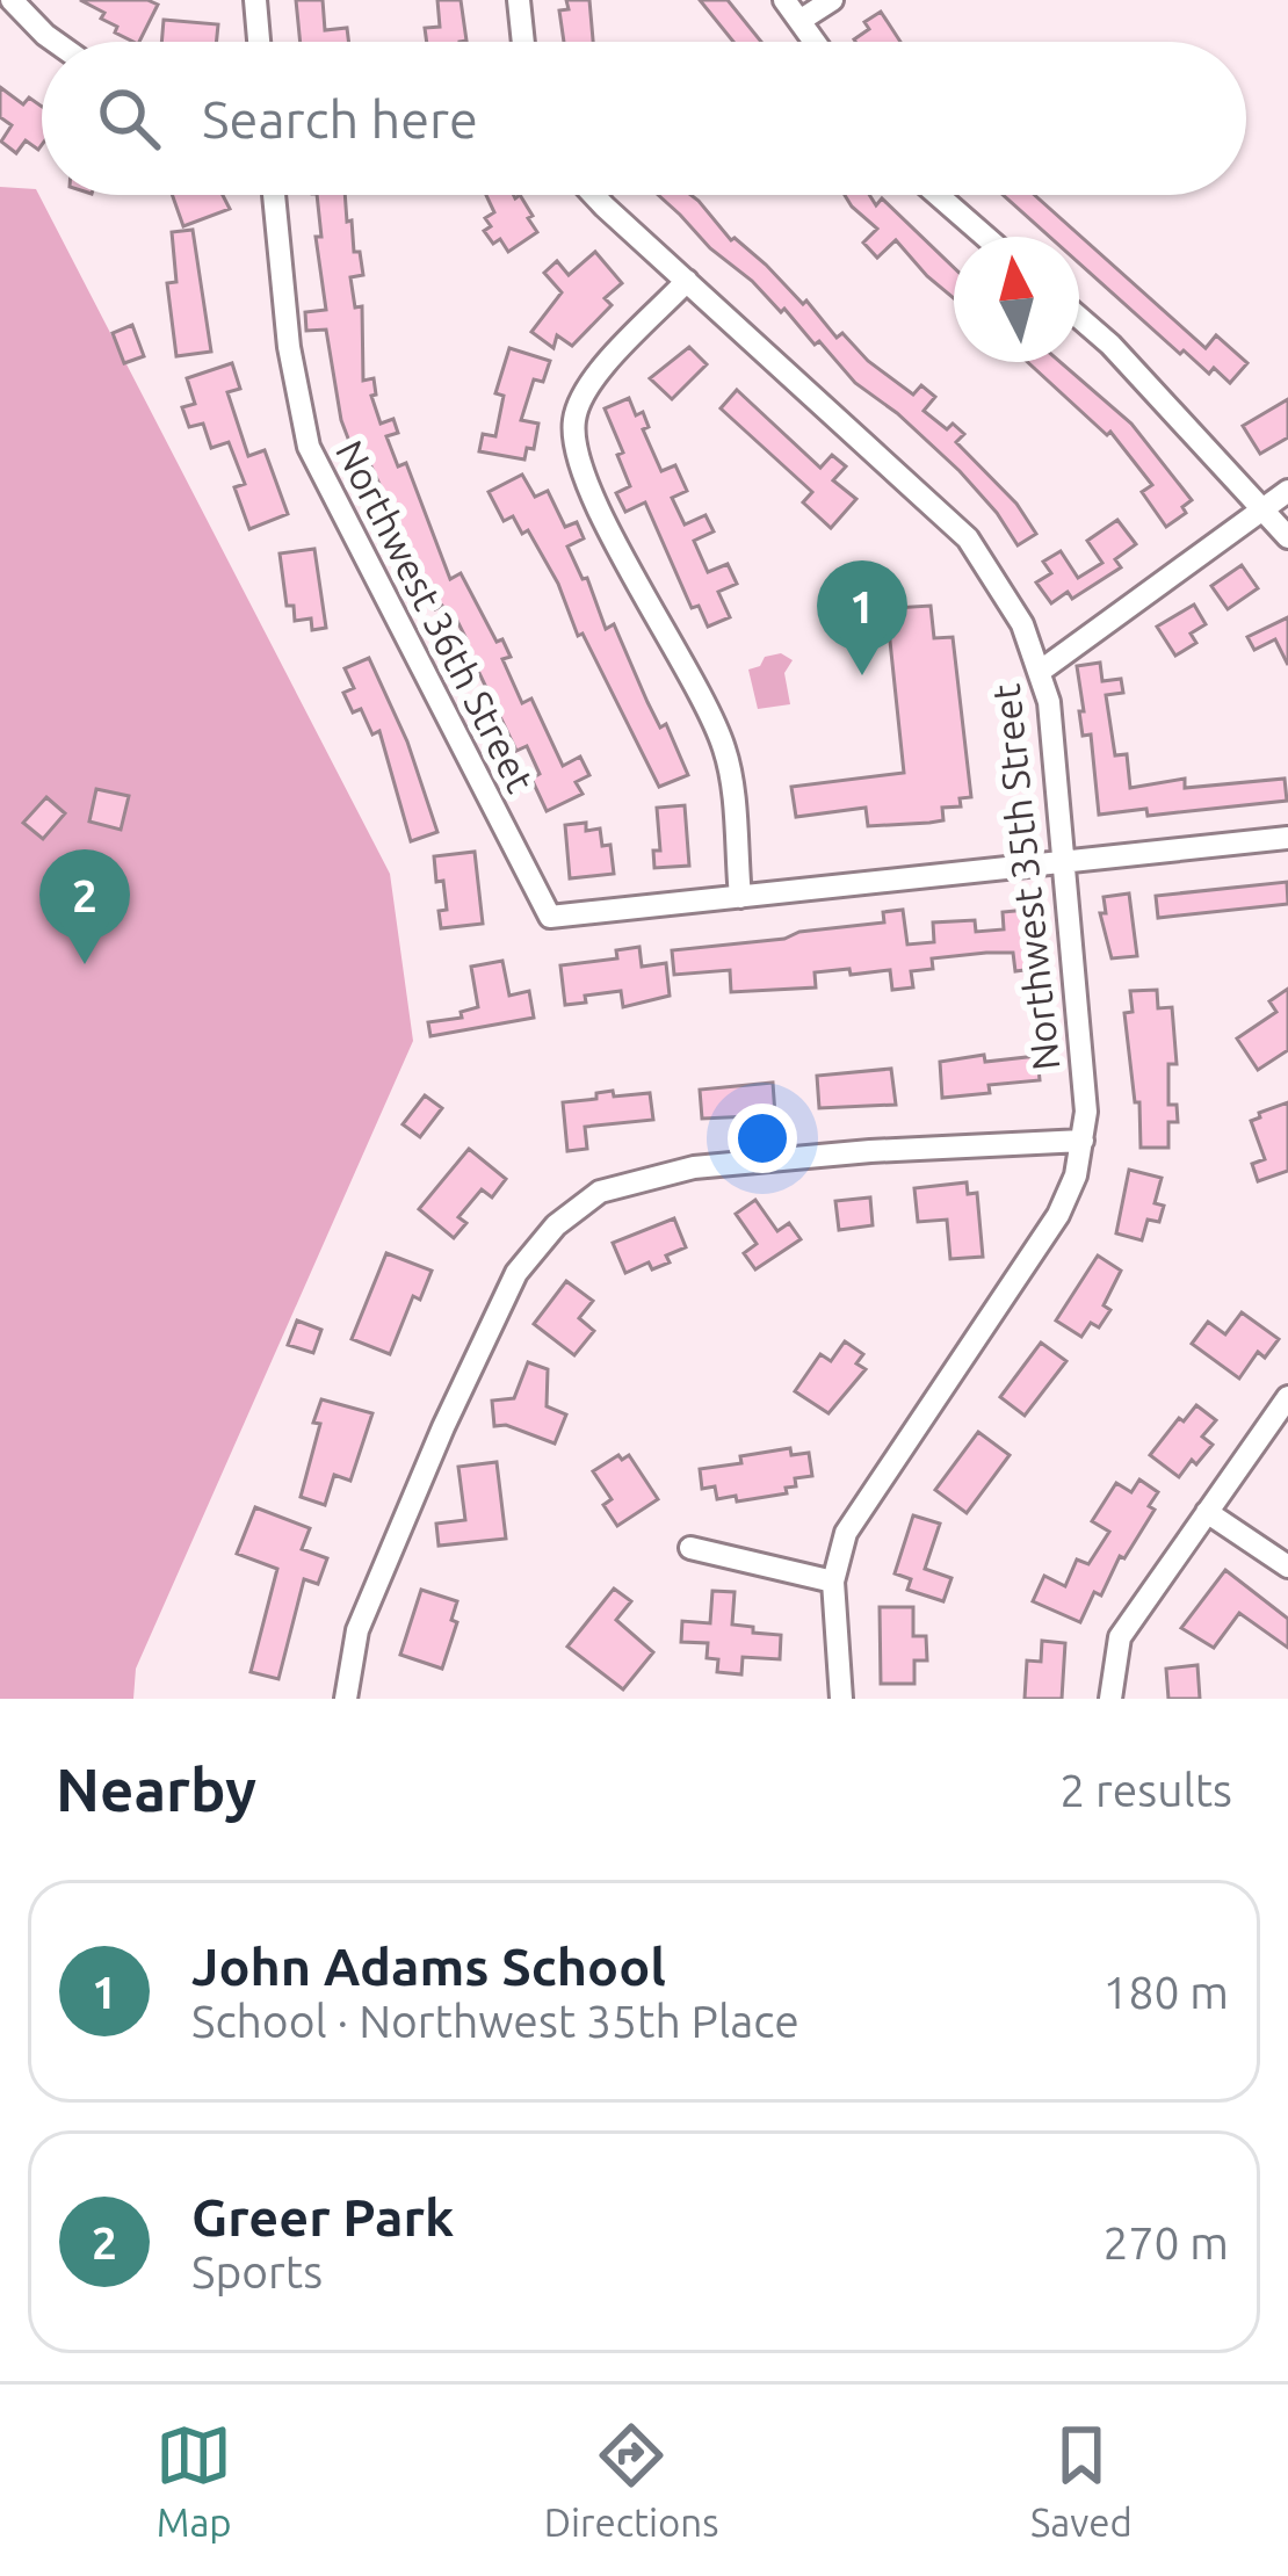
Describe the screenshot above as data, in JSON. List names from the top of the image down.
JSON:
{
  "streets": {
    "street": ["Northwest 36th Street", "Northwest 35th Street"]
  },
  "north": "top",
  "page": {
    "search": "Search here",
    "pins": ["1", "2"],
    "heading": ["Nearby", "2 results"],
    "list": [
      {
        "mark": "1",
        "name": "John Adams School",
        "note": "School · Northwest 35th Place",
        "value": "180 m"
      },
      {
        "mark": "2",
        "name": "Greer Park",
        "note": "Sports",
        "value": "270 m"
      }
    ],
    "nav": ["Map", "Directions", "Saved"]
  }
}
